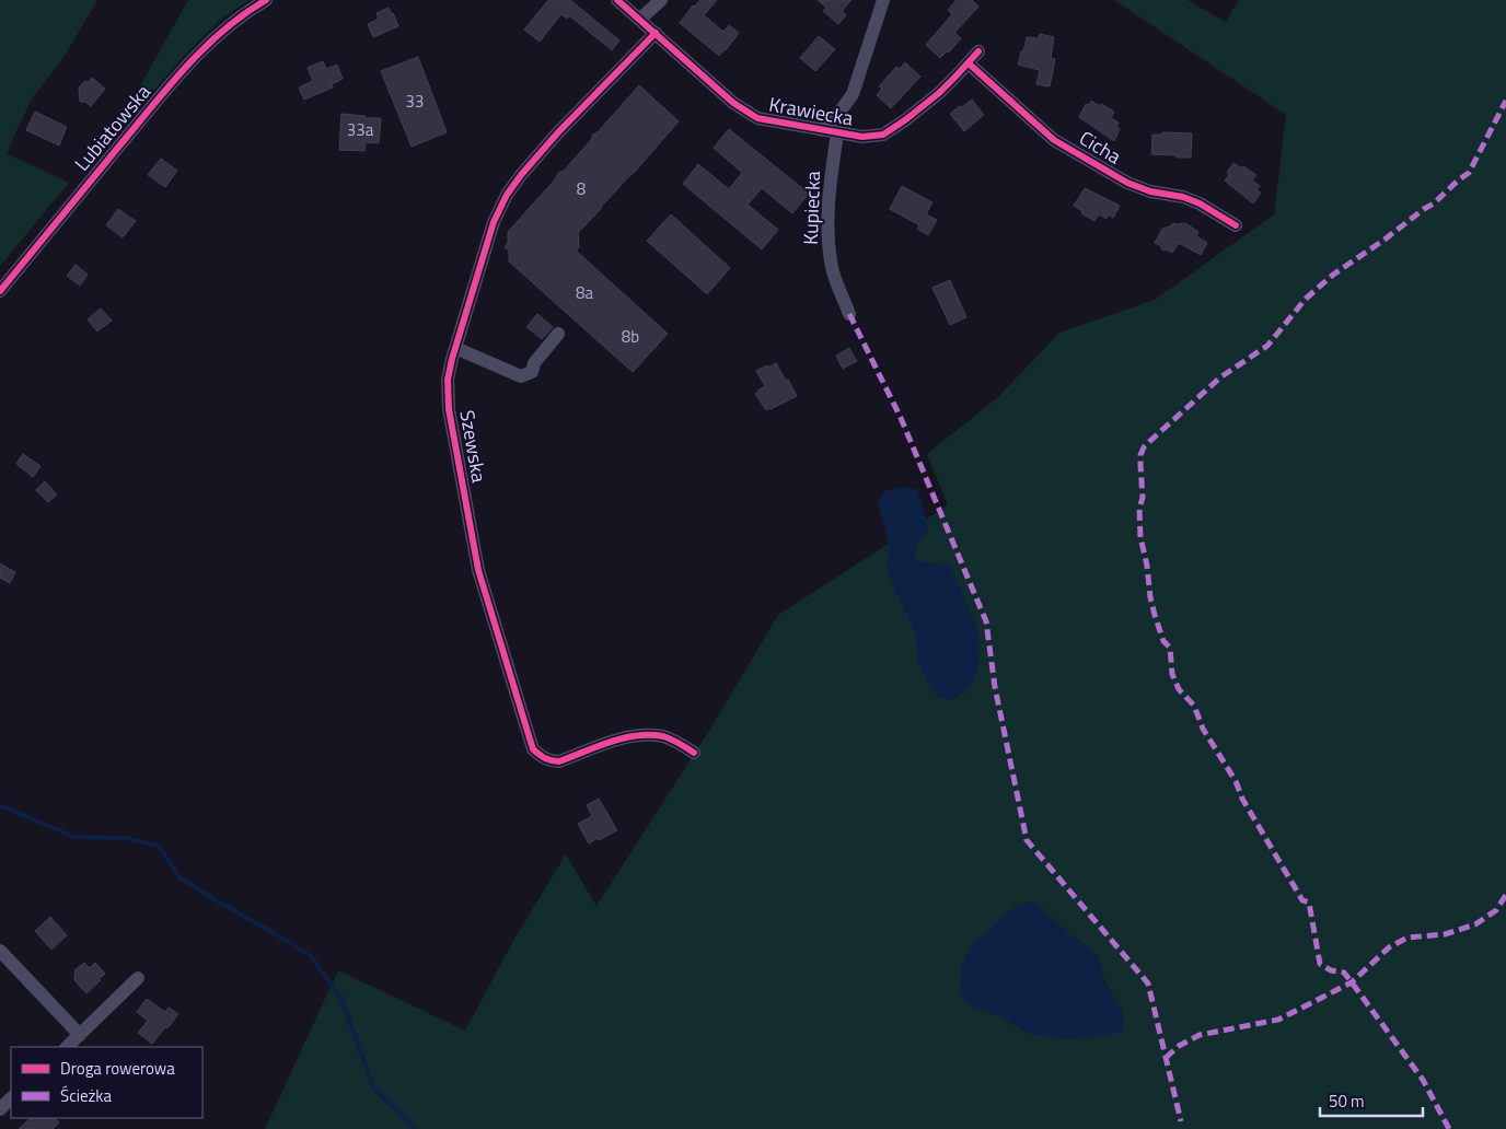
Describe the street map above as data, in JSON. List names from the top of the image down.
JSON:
{
  "streets": {
    "street": [
      "Krawiecka",
      "Lubiatowska",
      "Cicha",
      "Kupiecka",
      "Szewska"
    ]
  },
  "crossings": [
    ["Krawiecka", "Cicha"],
    ["Krawiecka", "Kupiecka"],
    ["Krawiecka", "Szewska"]
  ],
  "house_numbers": [
    "33",
    "33a",
    "8",
    "8a",
    "8b"
  ],
  "legend": ["Droga rowerowa", "Ścieżka"],
  "scale_bar": "50 m"
}
